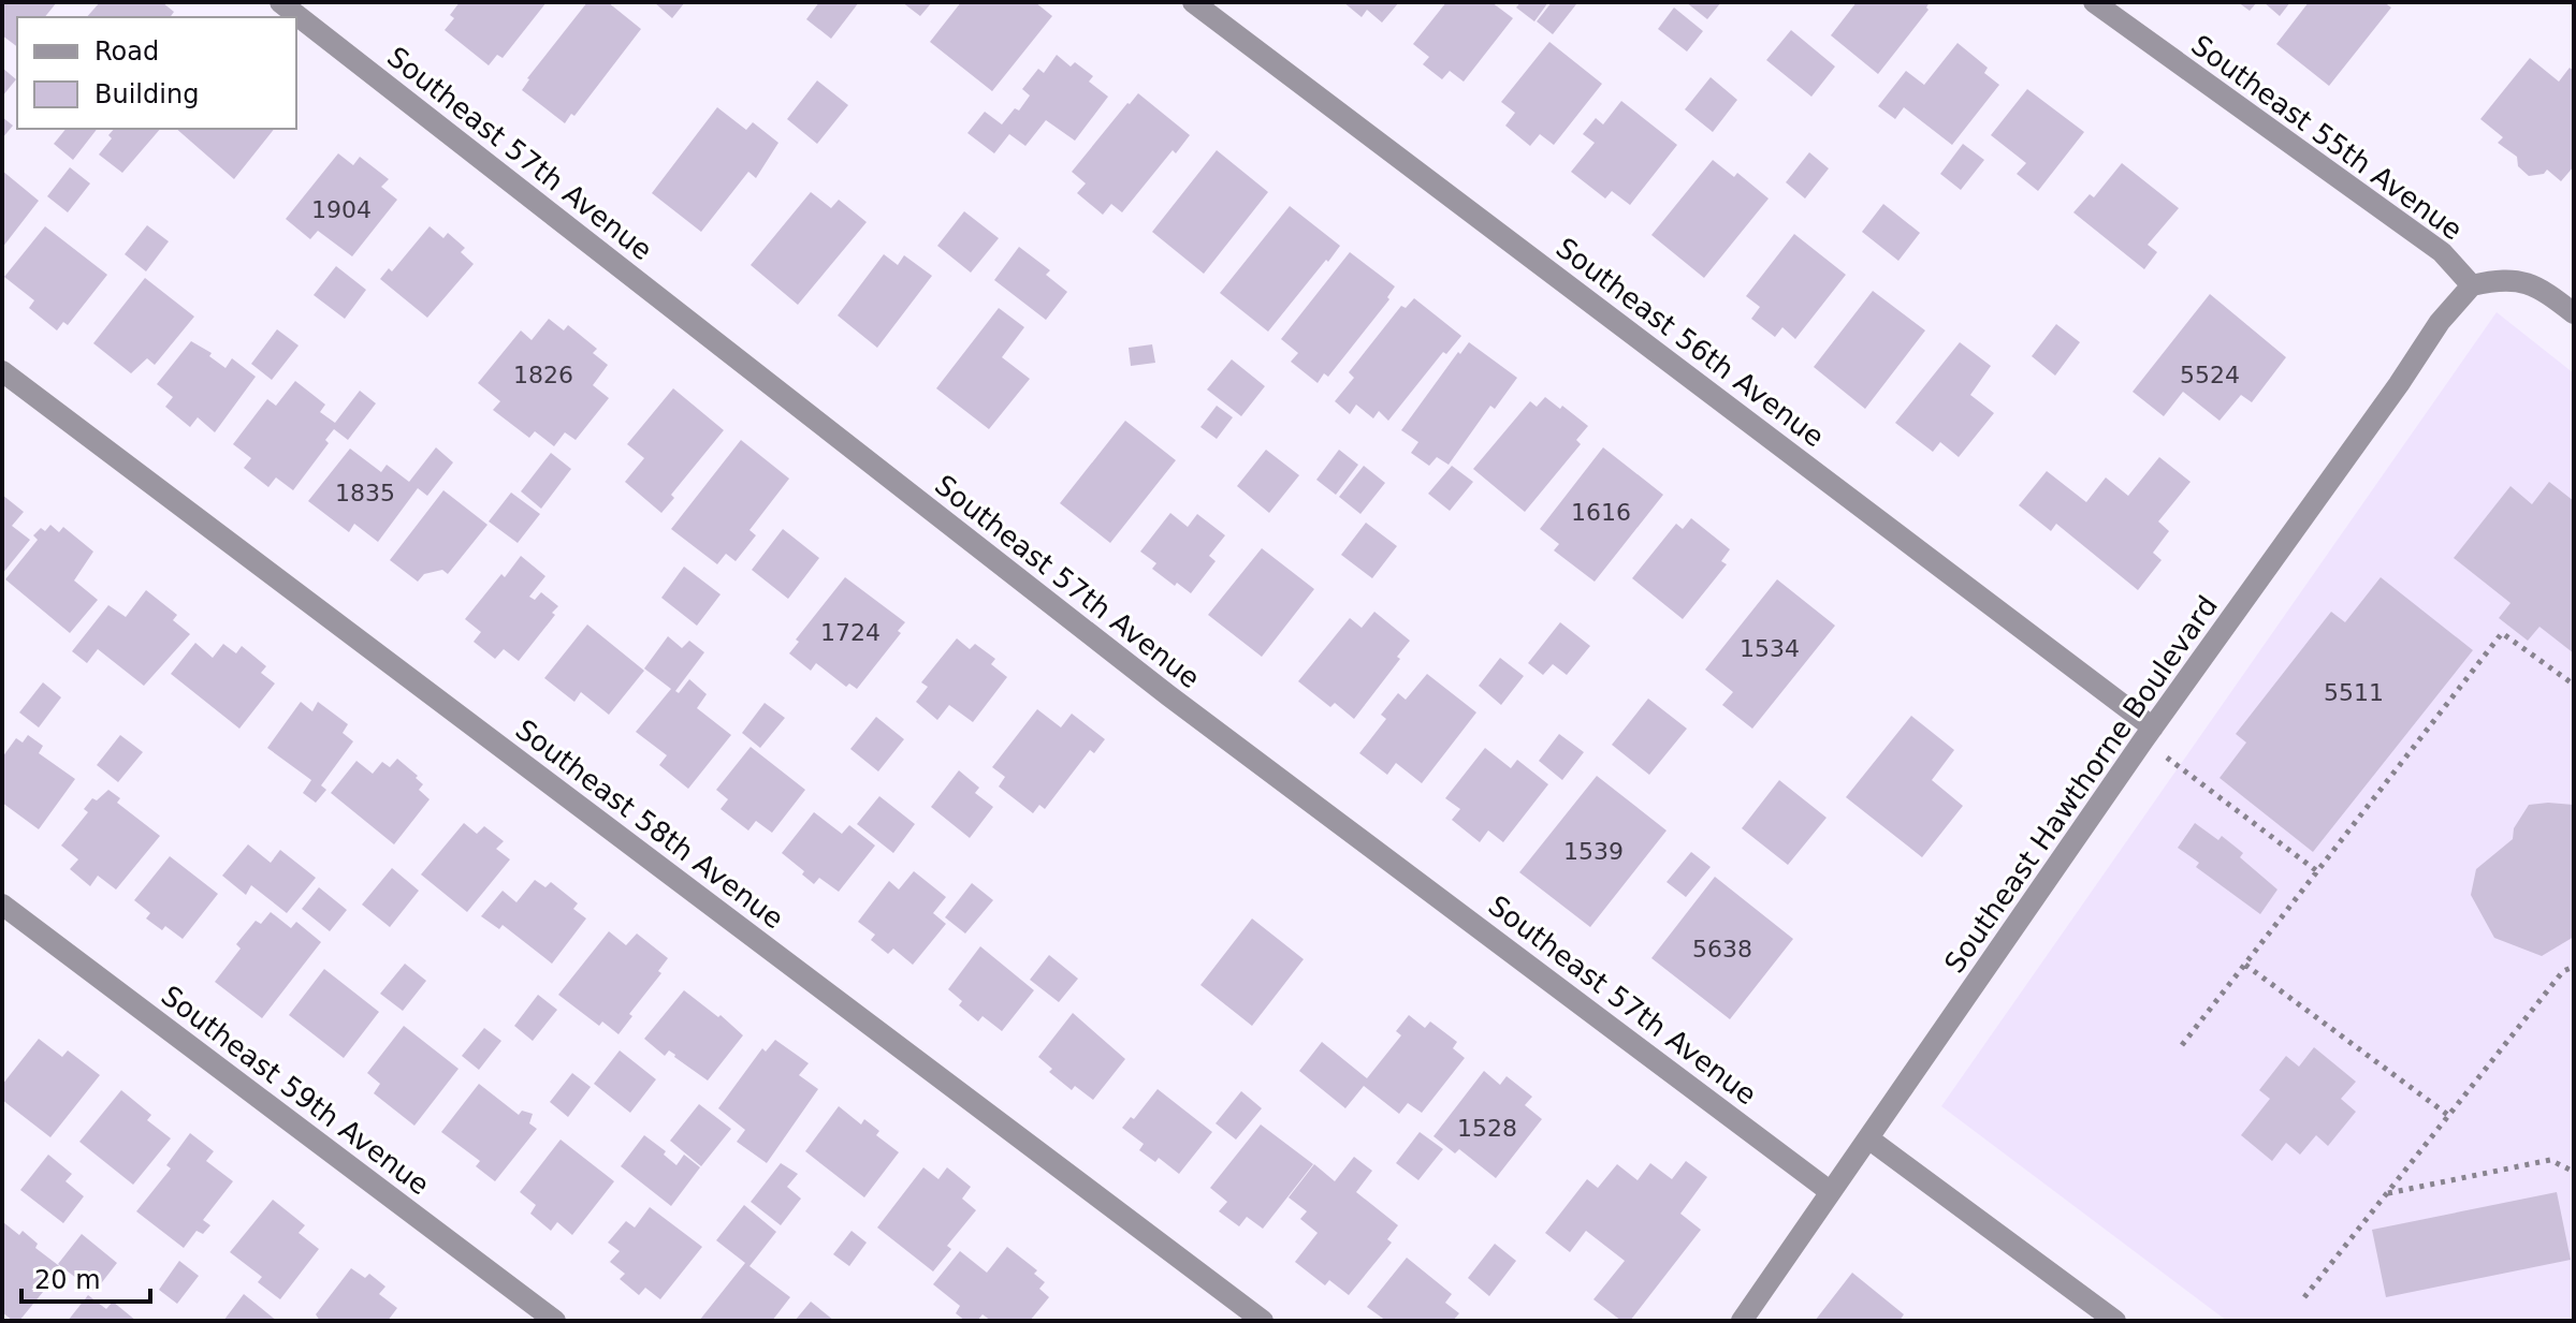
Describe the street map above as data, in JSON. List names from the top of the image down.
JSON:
{
  "streets": {
    "street": [
      "Southeast 55th Avenue",
      "Southeast 57th Avenue",
      "Southeast 56th Avenue",
      "Southeast Hawthorne Boulevard",
      "Southeast 58th Avenue",
      "Southeast 59th Avenue"
    ]
  },
  "crossings": [
    ["Southeast 55th Avenue", "Southeast Hawthorne Boulevard"],
    ["Southeast 57th Avenue", "Southeast Hawthorne Boulevard"],
    ["Southeast 56th Avenue", "Southeast Hawthorne Boulevard"]
  ],
  "house_numbers": [
    "1904",
    "1826",
    "5524",
    "1835",
    "1616",
    "1724",
    "1534",
    "5511",
    "1539",
    "5638",
    "1528"
  ],
  "legend": ["Road", "Building"],
  "scale_bar": "20 m"
}
